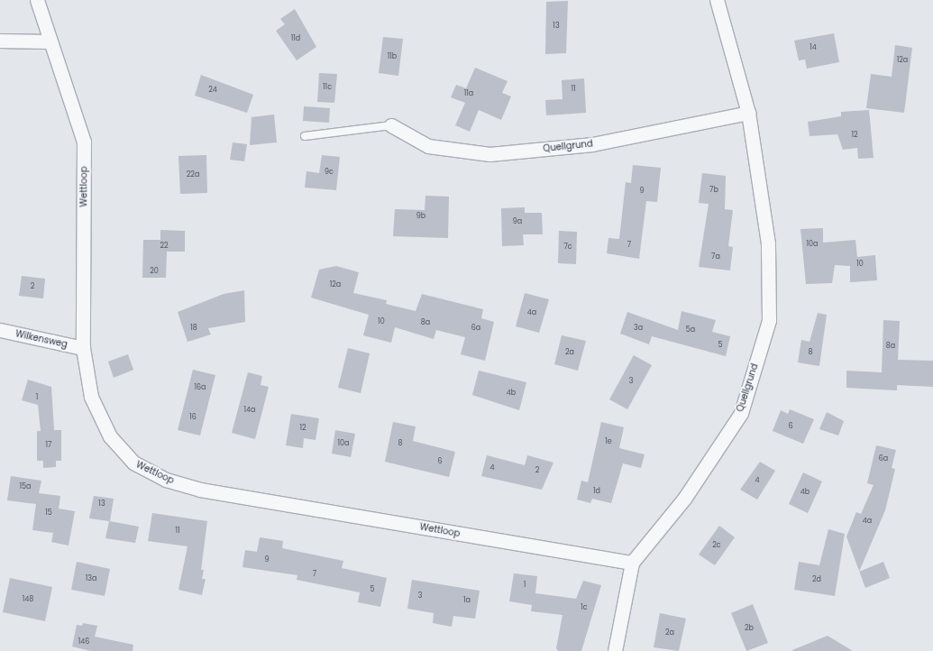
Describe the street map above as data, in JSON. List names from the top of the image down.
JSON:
{
  "streets": {
    "street": ["Quellgrund", "Wettloop", "Wilkensweg"]
  },
  "crossings": [
    ["Quellgrund", "Wettloop"],
    ["Wettloop", "Wilkensweg"]
  ],
  "house_numbers": [
    "13",
    "11d",
    "14",
    "11b",
    "12a",
    "11c",
    "11",
    "24",
    "11a",
    "12",
    "9c",
    "22a",
    "7b",
    "9",
    "9b",
    "9a",
    "10a",
    "7",
    "22",
    "7c",
    "7a",
    "10",
    "20",
    "12a",
    "2",
    "4a",
    "10",
    "8a",
    "18",
    "6a",
    "3a",
    "5a",
    "5",
    "8a",
    "2a",
    "8",
    "3",
    "16a",
    "4b",
    "1",
    "14a",
    "16",
    "6",
    "12",
    "1e",
    "10a",
    "8",
    "17",
    "6a",
    "6",
    "4",
    "2",
    "4",
    "15a",
    "1d",
    "4b",
    "13",
    "15",
    "4a",
    "11",
    "2c",
    "9",
    "7",
    "13a",
    "2d",
    "1",
    "5",
    "3",
    "148",
    "1a",
    "1c",
    "2b",
    "2a",
    "146"
  ]
}
